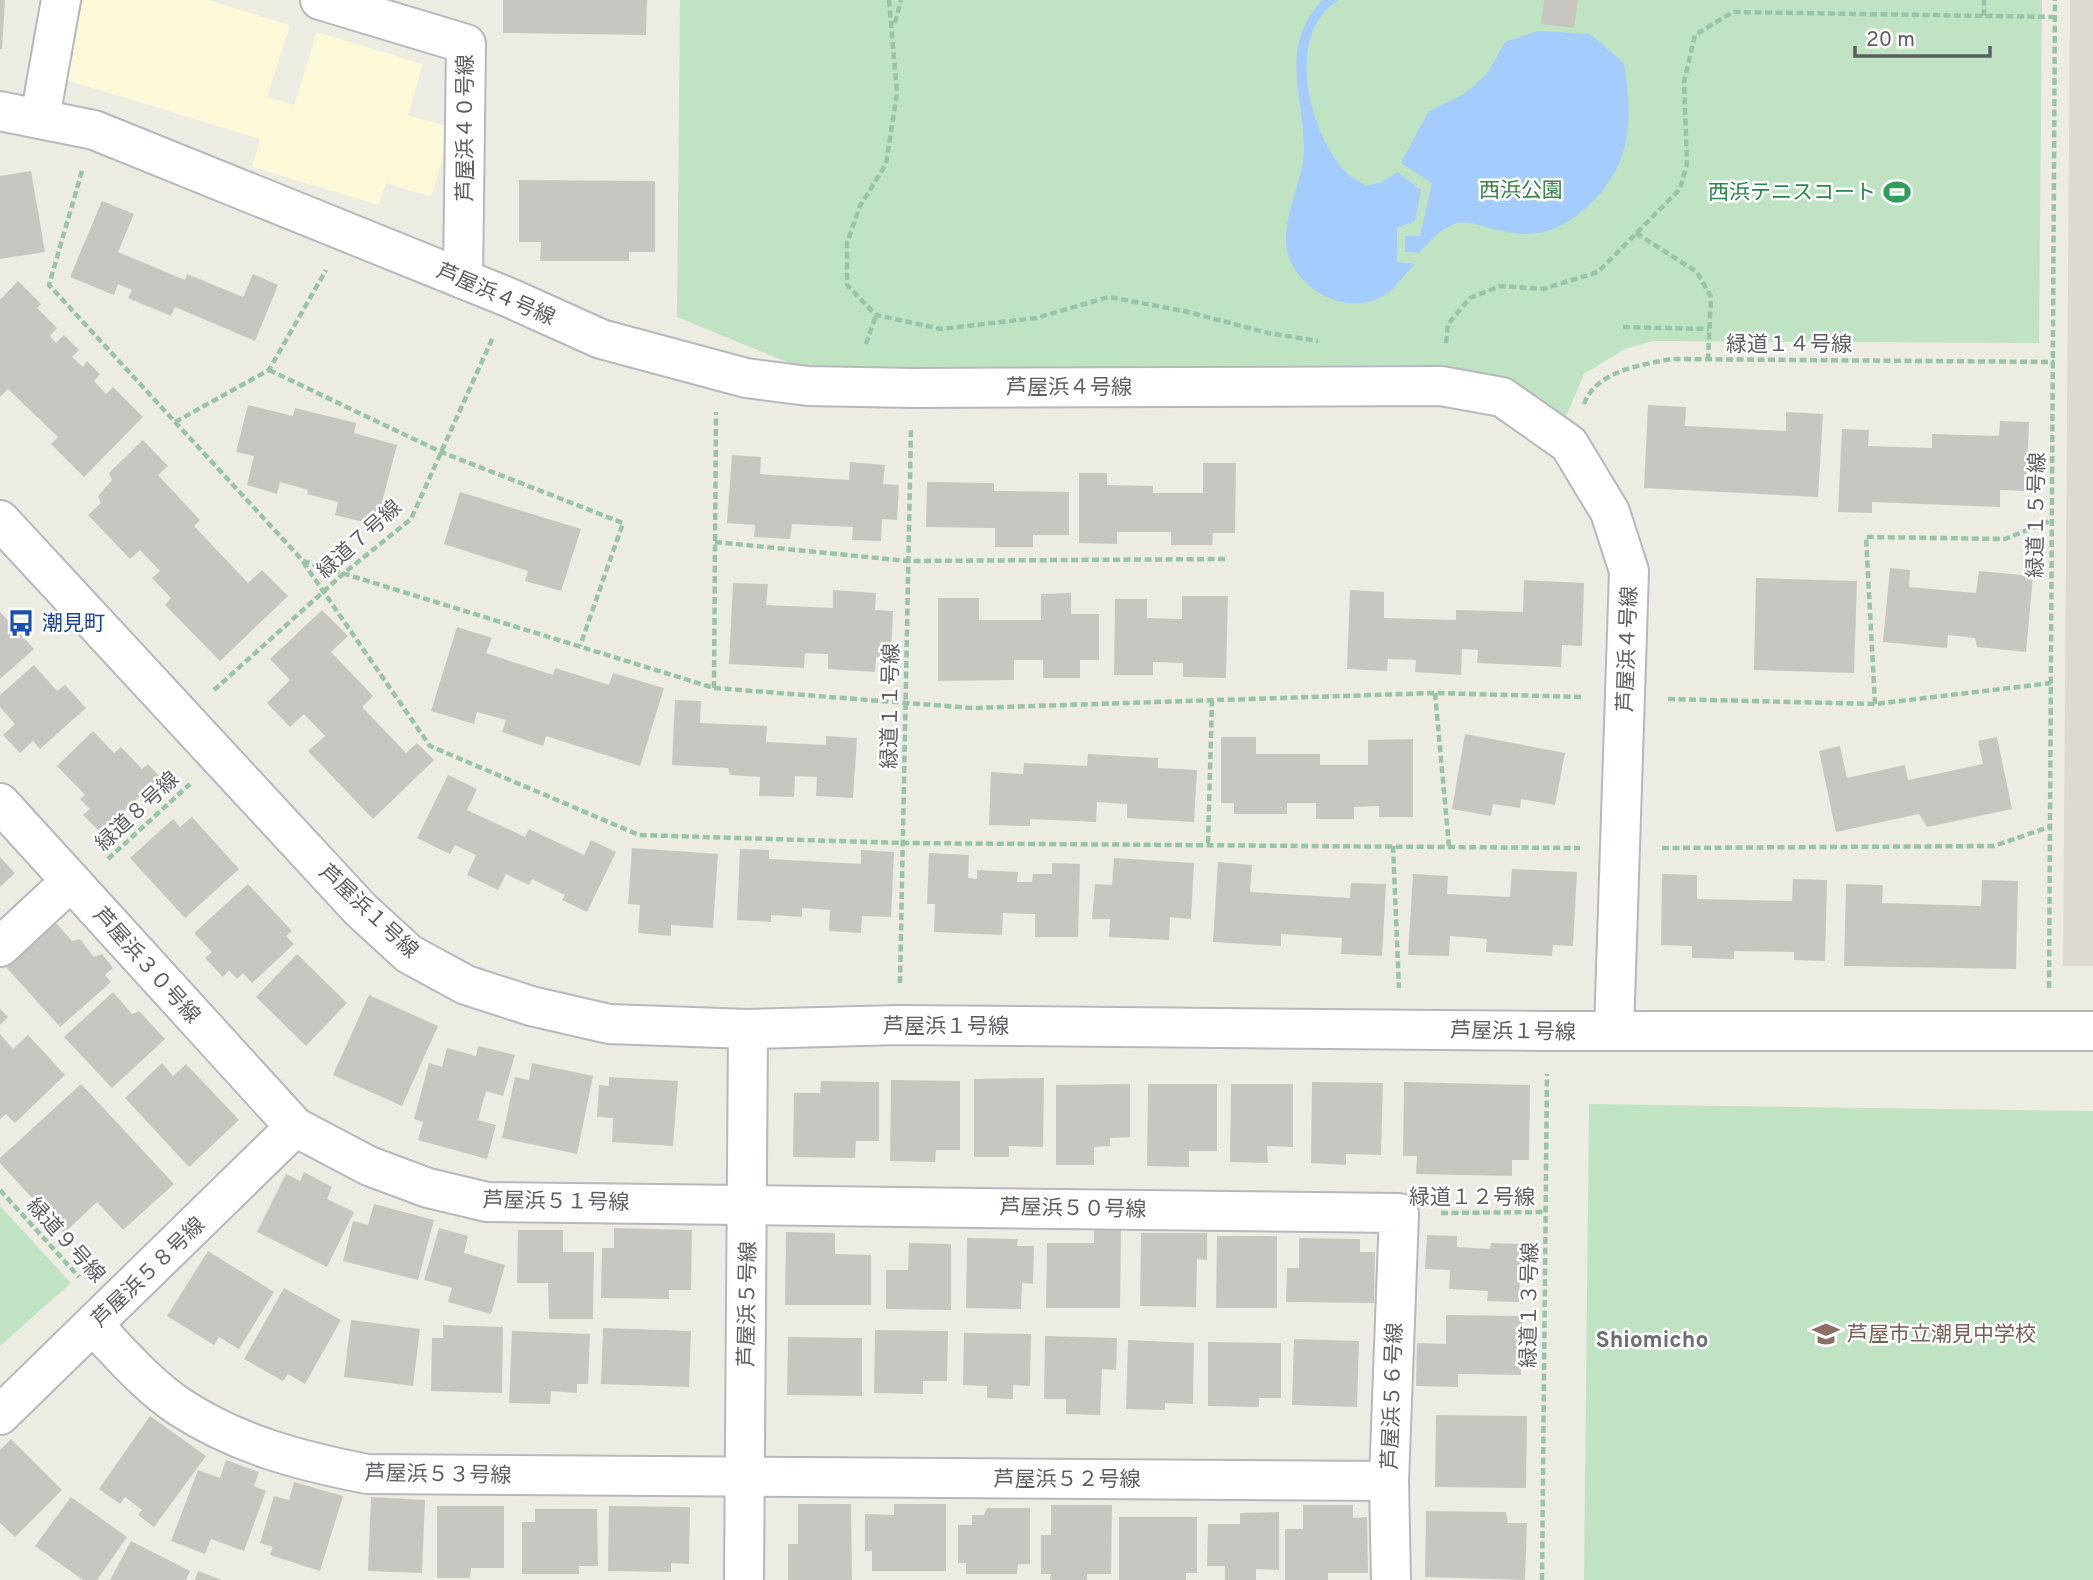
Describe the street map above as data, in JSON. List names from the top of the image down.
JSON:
{
  "streets": {
    "street": [
      "芦屋浜４０号線",
      "芦屋浜４号線",
      "芦屋浜１号線",
      "芦屋浜３０号線",
      "芦屋浜５１号線",
      "芦屋浜５０号線",
      "芦屋浜５８号線",
      "芦屋浜５号線",
      "芦屋浜５６号線",
      "芦屋浜５３号線",
      "芦屋浜５２号線"
    ],
    "path": [
      "緑道１４号線",
      "緑道１５号線",
      "緑道７号線",
      "緑道１１号線",
      "緑道８号線",
      "緑道１２号線",
      "緑道９号線",
      "緑道１３号線"
    ]
  },
  "crossings": [
    ["芦屋浜４０号線", "芦屋浜４号線"],
    ["芦屋浜４号線", "緑道１４号線"],
    ["芦屋浜４号線", "緑道７号線"],
    ["芦屋浜４号線", "緑道１１号線"],
    ["芦屋浜４号線", "芦屋浜１号線"],
    ["緑道１４号線", "緑道１５号線"],
    ["緑道１５号線", "芦屋浜１号線"],
    ["緑道７号線", "芦屋浜１号線"],
    ["緑道１１号線", "芦屋浜１号線"],
    ["緑道８号線", "芦屋浜１号線"],
    ["緑道８号線", "芦屋浜３０号線"],
    ["芦屋浜１号線", "芦屋浜５号線"],
    ["芦屋浜１号線", "緑道１３号線"],
    ["芦屋浜３０号線", "芦屋浜５１号線"],
    ["芦屋浜３０号線", "芦屋浜５８号線"],
    ["緑道１２号線", "芦屋浜５０号線"],
    ["緑道１２号線", "緑道１３号線"],
    ["緑道１２号線", "芦屋浜５６号線"],
    ["芦屋浜５１号線", "芦屋浜５０号線"],
    ["芦屋浜５１号線", "芦屋浜５８号線"],
    ["芦屋浜５１号線", "芦屋浜５号線"],
    ["芦屋浜５０号線", "芦屋浜５号線"],
    ["芦屋浜５０号線", "芦屋浜５６号線"],
    ["緑道９号線", "芦屋浜５８号線"],
    ["緑道９号線", "芦屋浜５３号線"],
    ["芦屋浜５８号線", "芦屋浜５３号線"],
    ["芦屋浜５号線", "芦屋浜５３号線"],
    ["芦屋浜５号線", "芦屋浜５２号線"],
    ["芦屋浜５６号線", "芦屋浜５２号線"],
    ["芦屋浜５３号線", "芦屋浜５２号線"]
  ],
  "districts": ["Shiomicho"],
  "parks": ["西浜公園"],
  "places": {
    "sports": ["西浜テニスコート"],
    "bus stop": ["潮見町"],
    "school or university": ["芦屋市立潮見中学校"]
  },
  "scale_bar": "20 m"
}
